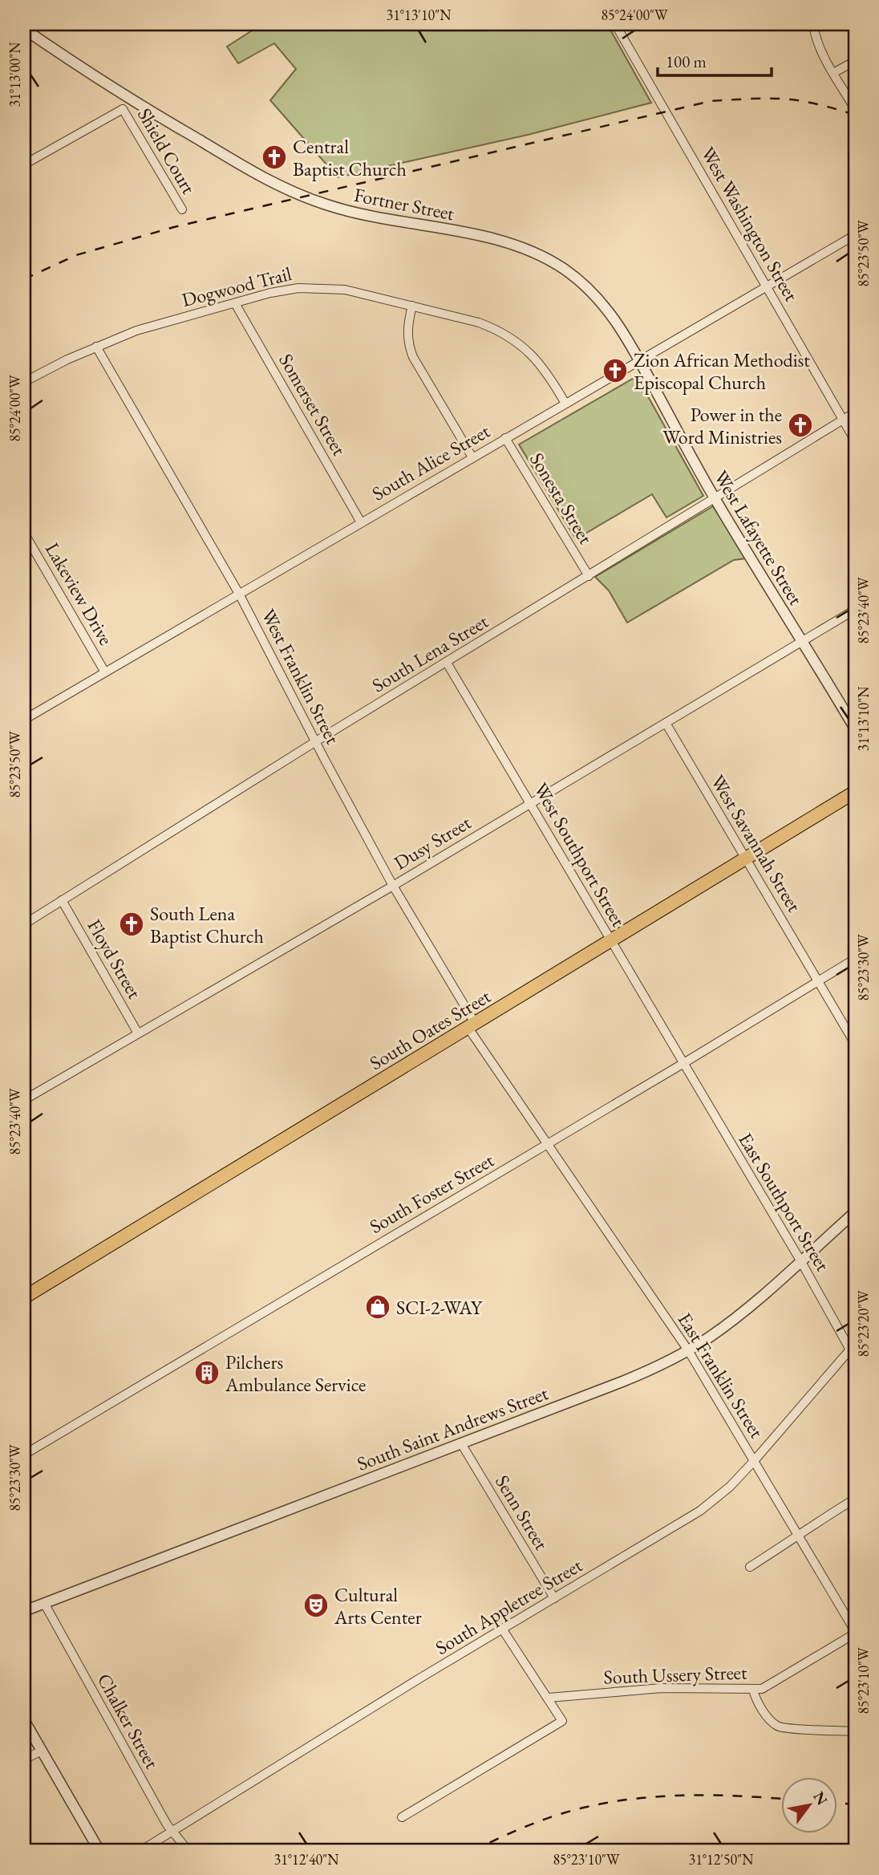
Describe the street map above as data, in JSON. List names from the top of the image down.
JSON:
{
  "streets": {
    "main road": ["South Oates Street"],
    "street": [
      "Shield Court",
      "Fortner Street",
      "West Washington Street",
      "Dogwood Trail",
      "Somerset Street",
      "South Alice Street",
      "Sonesta Street",
      "West Lafayette Street",
      "Lakeview Drive",
      "South Lena Street",
      "West Franklin Street",
      "Dusy Street",
      "West Savannah Street",
      "West Southport Street",
      "Floyd Street",
      "South Foster Street",
      "East Southport Street",
      "East Franklin Street",
      "South Saint Andrews Street",
      "Senn Street",
      "South Appletree Street",
      "South Ussery Street",
      "Chalker Street"
    ]
  },
  "crossings": [
    ["Fortner Street", "South Alice Street"],
    ["Fortner Street", "West Lafayette Street"],
    ["West Washington Street", "South Alice Street"],
    ["West Washington Street", "South Lena Street"],
    ["Dogwood Trail", "Somerset Street"],
    ["Dogwood Trail", "South Alice Street"],
    ["Dogwood Trail", "West Franklin Street"],
    ["Somerset Street", "South Alice Street"],
    ["South Alice Street", "Sonesta Street"],
    ["South Alice Street", "West Lafayette Street"],
    ["South Alice Street", "Lakeview Drive"],
    ["South Alice Street", "West Franklin Street"],
    ["Sonesta Street", "South Lena Street"],
    ["West Lafayette Street", "South Lena Street"],
    ["West Lafayette Street", "Dusy Street"],
    ["South Lena Street", "West Franklin Street"],
    ["South Lena Street", "West Southport Street"],
    ["South Lena Street", "Floyd Street"],
    ["West Franklin Street", "Dusy Street"],
    ["West Franklin Street", "South Oates Street"],
    ["West Franklin Street", "South Foster Street"],
    ["West Franklin Street", "East Franklin Street"],
    ["Dusy Street", "West Savannah Street"],
    ["Dusy Street", "West Southport Street"],
    ["Dusy Street", "Floyd Street"],
    ["West Savannah Street", "South Oates Street"],
    ["West Savannah Street", "South Foster Street"],
    ["West Southport Street", "South Oates Street"],
    ["West Southport Street", "South Foster Street"],
    ["West Southport Street", "East Southport Street"],
    ["South Foster Street", "East Southport Street"],
    ["South Foster Street", "East Franklin Street"],
    ["East Southport Street", "South Saint Andrews Street"],
    ["East Southport Street", "South Appletree Street"],
    ["East Franklin Street", "South Saint Andrews Street"],
    ["East Franklin Street", "South Appletree Street"],
    ["East Franklin Street", "South Ussery Street"],
    ["South Saint Andrews Street", "Senn Street"],
    ["South Saint Andrews Street", "Chalker Street"],
    ["Senn Street", "South Appletree Street"],
    ["South Appletree Street", "Chalker Street"]
  ],
  "places": {
    "church": [
      "Central Baptist Church",
      "Zion African Methodist Episcopal Church",
      "Power in the Word Ministries",
      "South Lena Baptist Church"
    ],
    "shop": ["SCI-2-WAY"],
    "building": ["Pilchers Ambulance Service"],
    "theatre": ["Cultural Arts Center"]
  },
  "scale_bar": "100 m",
  "north": "top right",
  "coordinates": [
    "31°13'10\"N",
    "85°24'00\"W",
    "31°13'00\"N",
    "85°23'50\"W",
    "85°23'40\"W",
    "85°23'30\"W",
    "85°23'20\"W",
    "85°23'10\"W",
    "31°12'40\"N",
    "31°12'50\"N"
  ]
}
